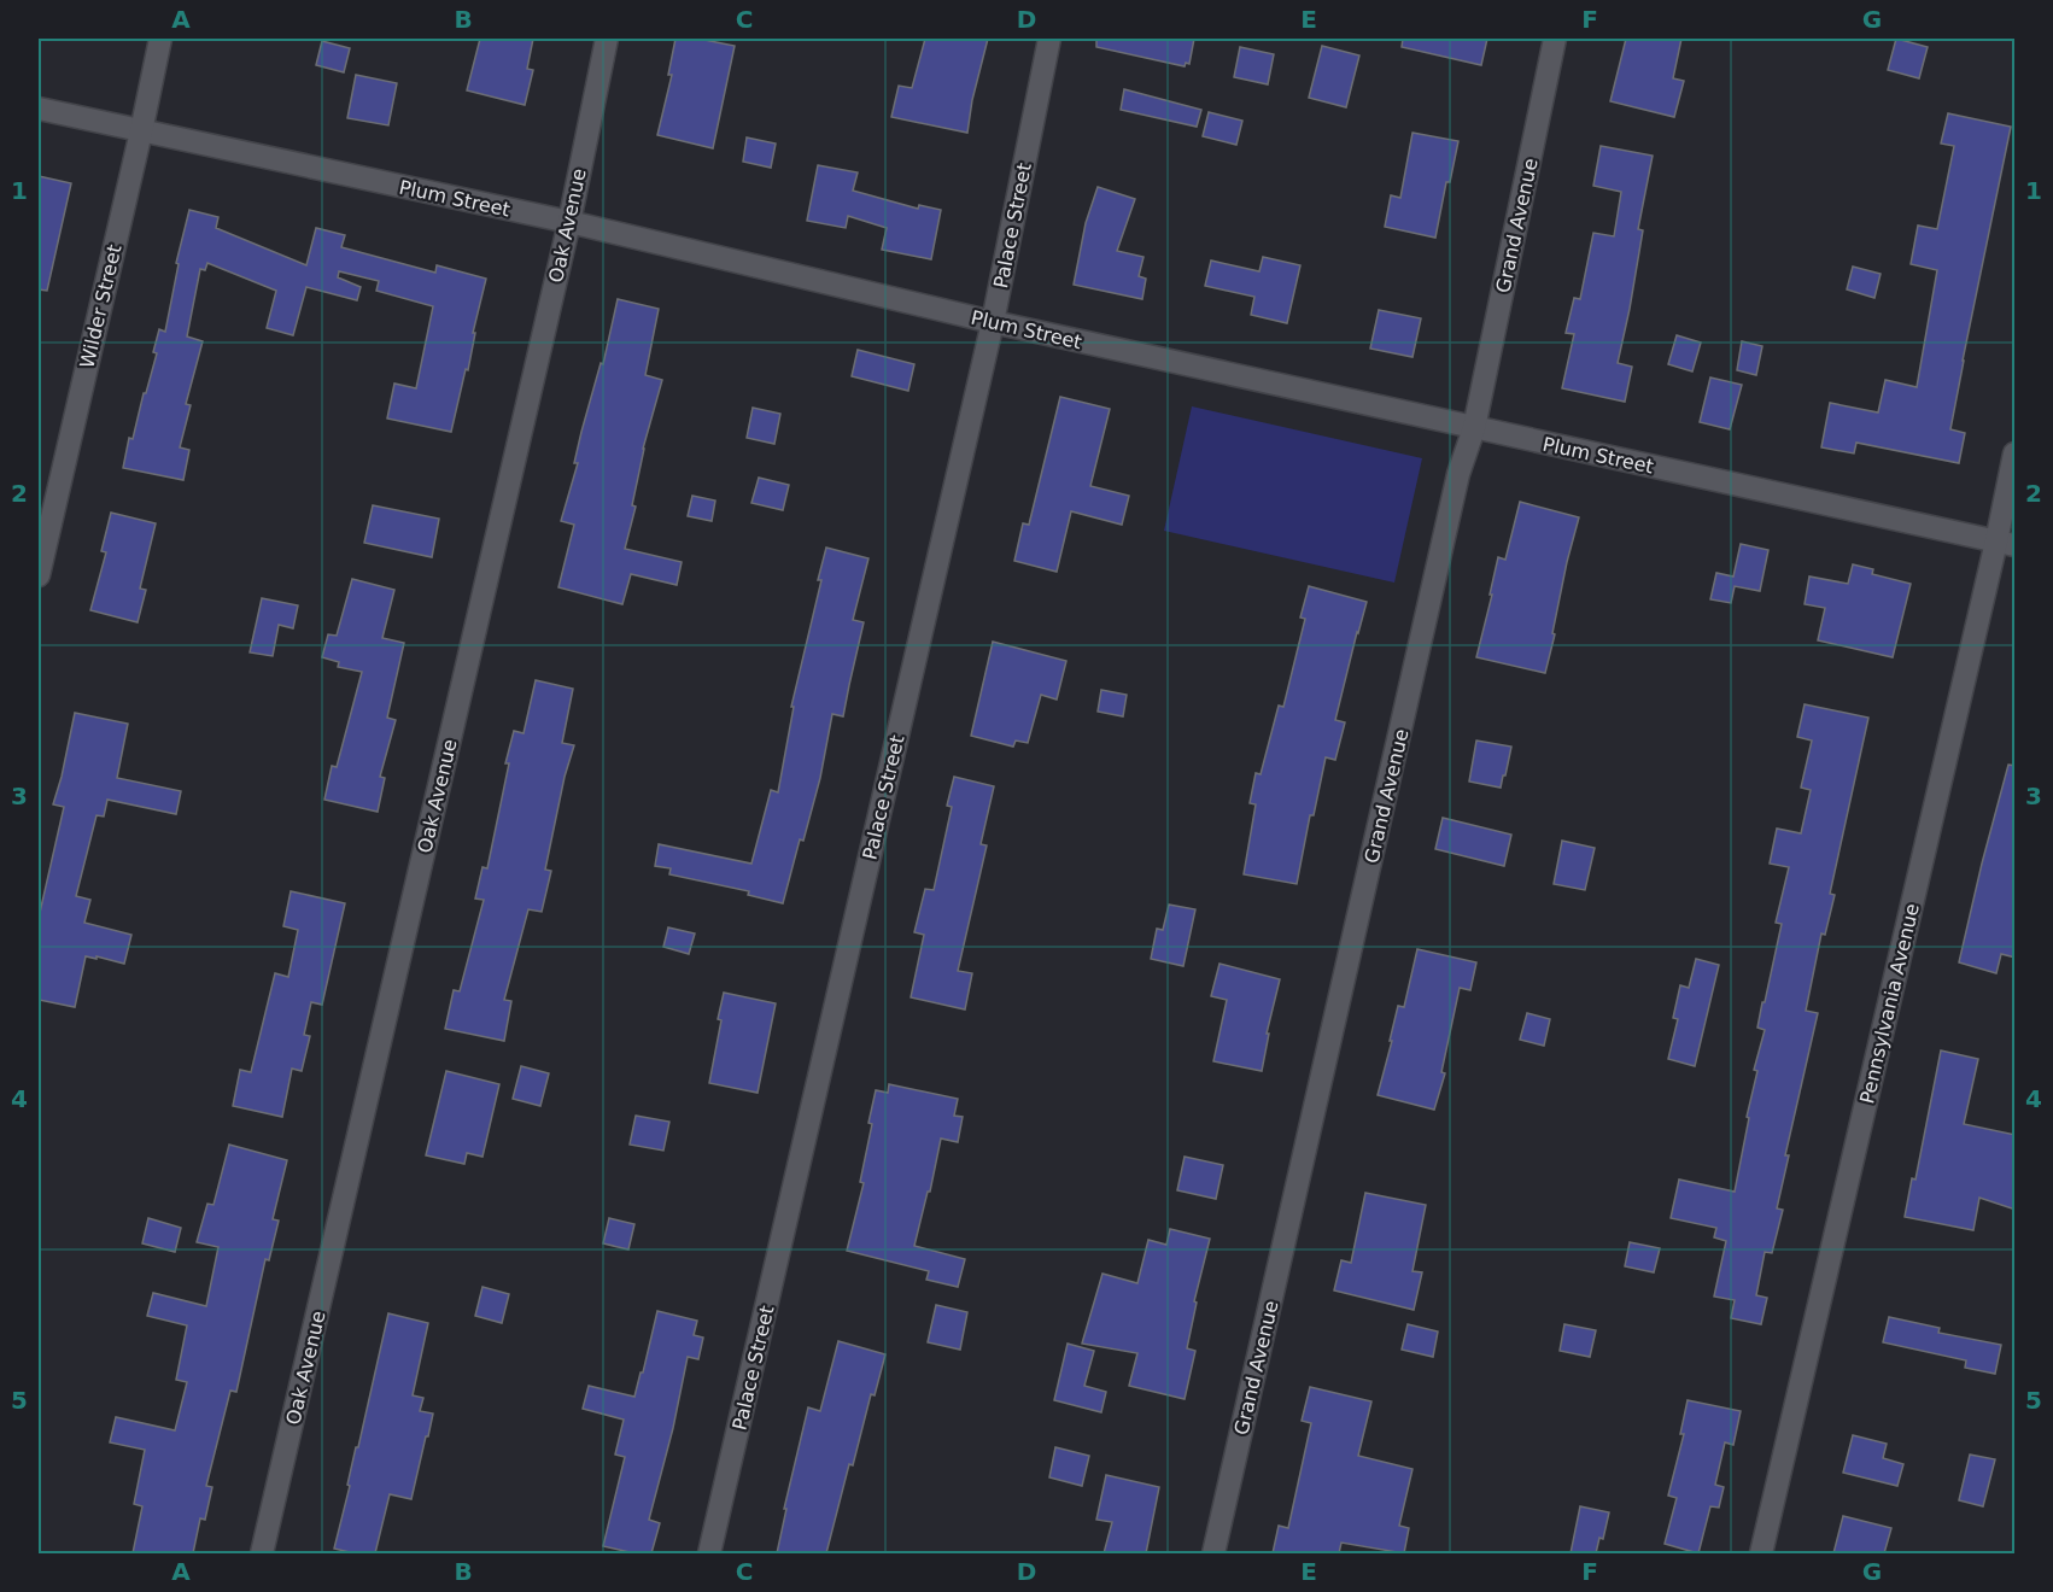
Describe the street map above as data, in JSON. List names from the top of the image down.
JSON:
{
  "streets": {
    "street": [
      "Plum Street",
      "Oak Avenue",
      "Palace Street",
      "Grand Avenue",
      "Wilder Street",
      "Pennsylvania Avenue"
    ]
  },
  "crossings": [
    ["Plum Street", "Oak Avenue"],
    ["Plum Street", "Palace Street"],
    ["Plum Street", "Grand Avenue"],
    ["Plum Street", "Wilder Street"],
    ["Plum Street", "Pennsylvania Avenue"]
  ],
  "grid": {
    "columns": [
      "A",
      "B",
      "C",
      "D",
      "E",
      "F",
      "G"
    ],
    "rows": [
      "1",
      "2",
      "3",
      "4",
      "5"
    ]
  }
}
